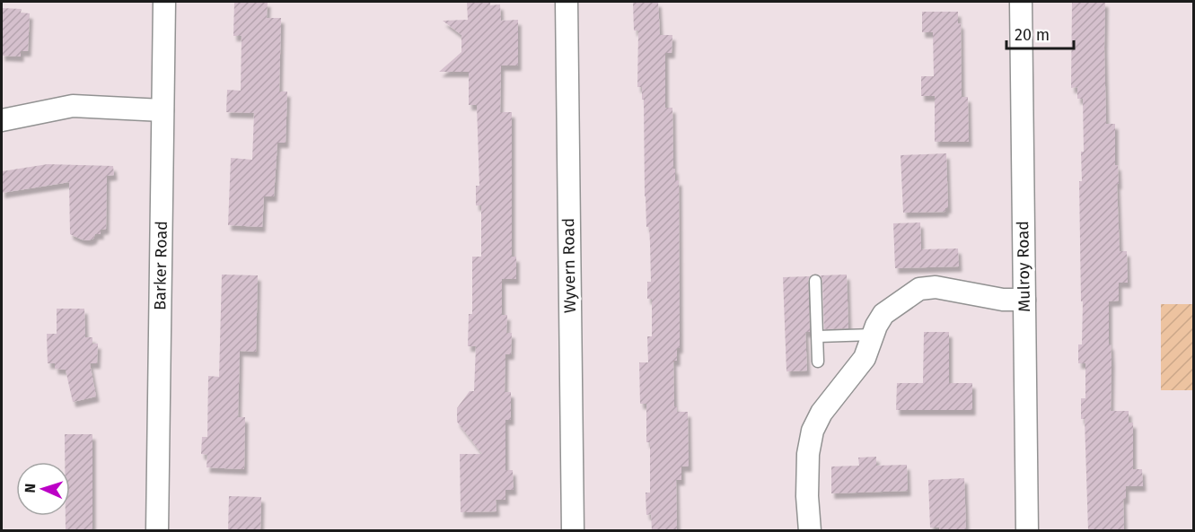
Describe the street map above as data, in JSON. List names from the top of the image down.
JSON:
{
  "streets": {
    "street": ["Barker Road", "Wyvern Road", "Mulroy Road"]
  },
  "scale_bar": "20 m",
  "north": "left"
}
